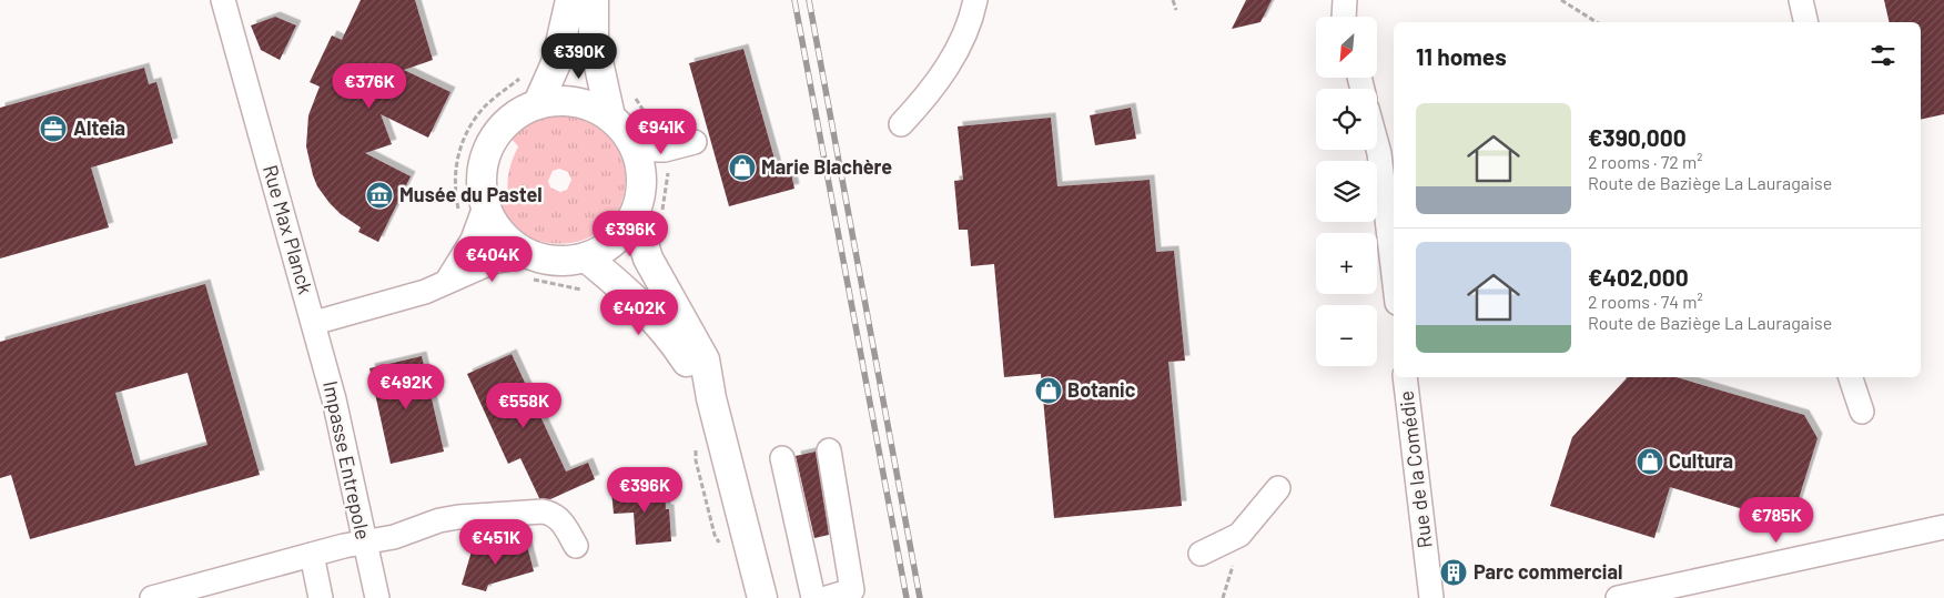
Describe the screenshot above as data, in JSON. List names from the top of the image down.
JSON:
{
  "streets": {
    "street": ["Rue Max Planck", "Impasse Entrepole", "Rue de la Comédie"]
  },
  "crossings": [
    ["Rue Max Planck", "Impasse Entrepole"]
  ],
  "places": {
    "office": ["Alteia"],
    "shop": ["Marie Blachère", "Botanic", "Cultura"],
    "museum": ["Musée du Pastel"],
    "building": ["Parc commercial"]
  },
  "north": "bottom left",
  "page": {
    "map_buttons": ["+", "−"],
    "heading": "11 homes",
    "price": [
      "€390K",
      "€376K",
      "€941K",
      "€396K",
      "€404K",
      "€402K",
      "€492K",
      "€558K",
      "€396K",
      "€785K",
      "€451K"
    ],
    "list": [
      {
        "name": "€390,000",
        "note": "2 rooms · 72 m² · Route de Baziège La Lauragaise"
      },
      {
        "name": "€402,000",
        "note": "2 rooms · 74 m² · Route de Baziège La Lauragaise"
      }
    ]
  }
}
